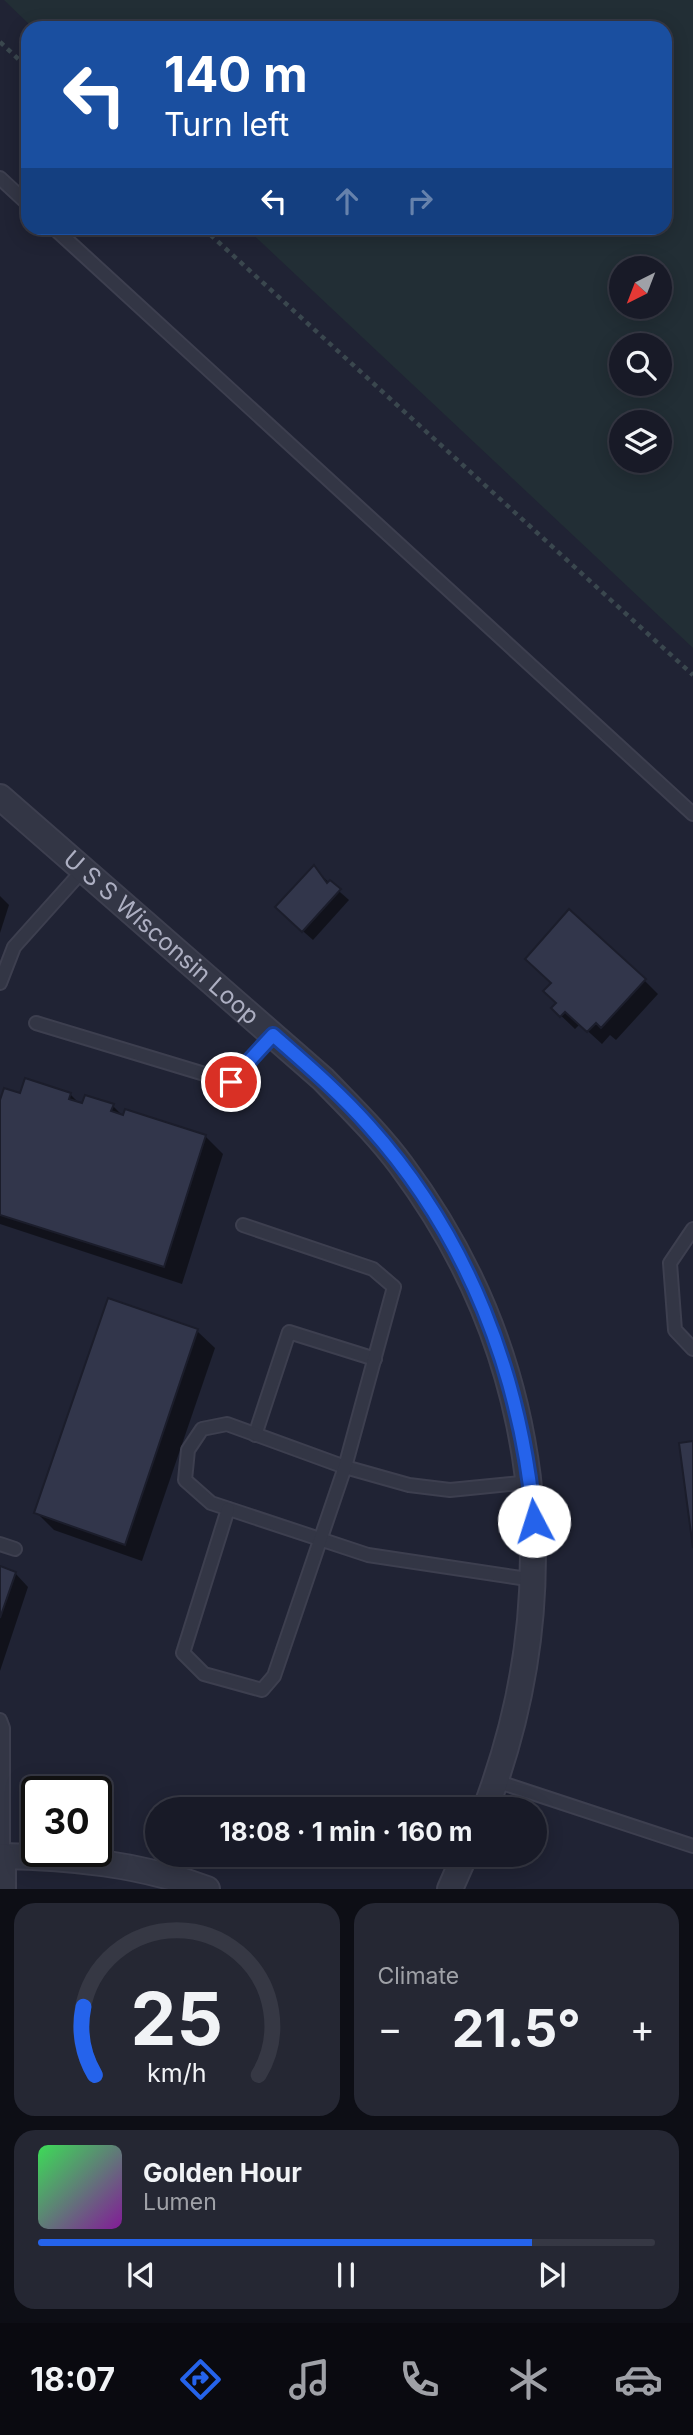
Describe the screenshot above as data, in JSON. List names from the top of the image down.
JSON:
{
  "streets": {
    "street": ["U S S Wisconsin Loop"]
  },
  "north": "bottom left",
  "page": {
    "turn": ["140 m", "Turn left"],
    "limit": "30",
    "trip": "18:08 · 1 min · 160 m",
    "tile": "Climate",
    "heat": ["−", "21.5°", "+"],
    "song": ["Golden Hour", "Lumen"],
    "tabs": "18:07",
    "gauge": ["25", "km/h"]
  }
}
